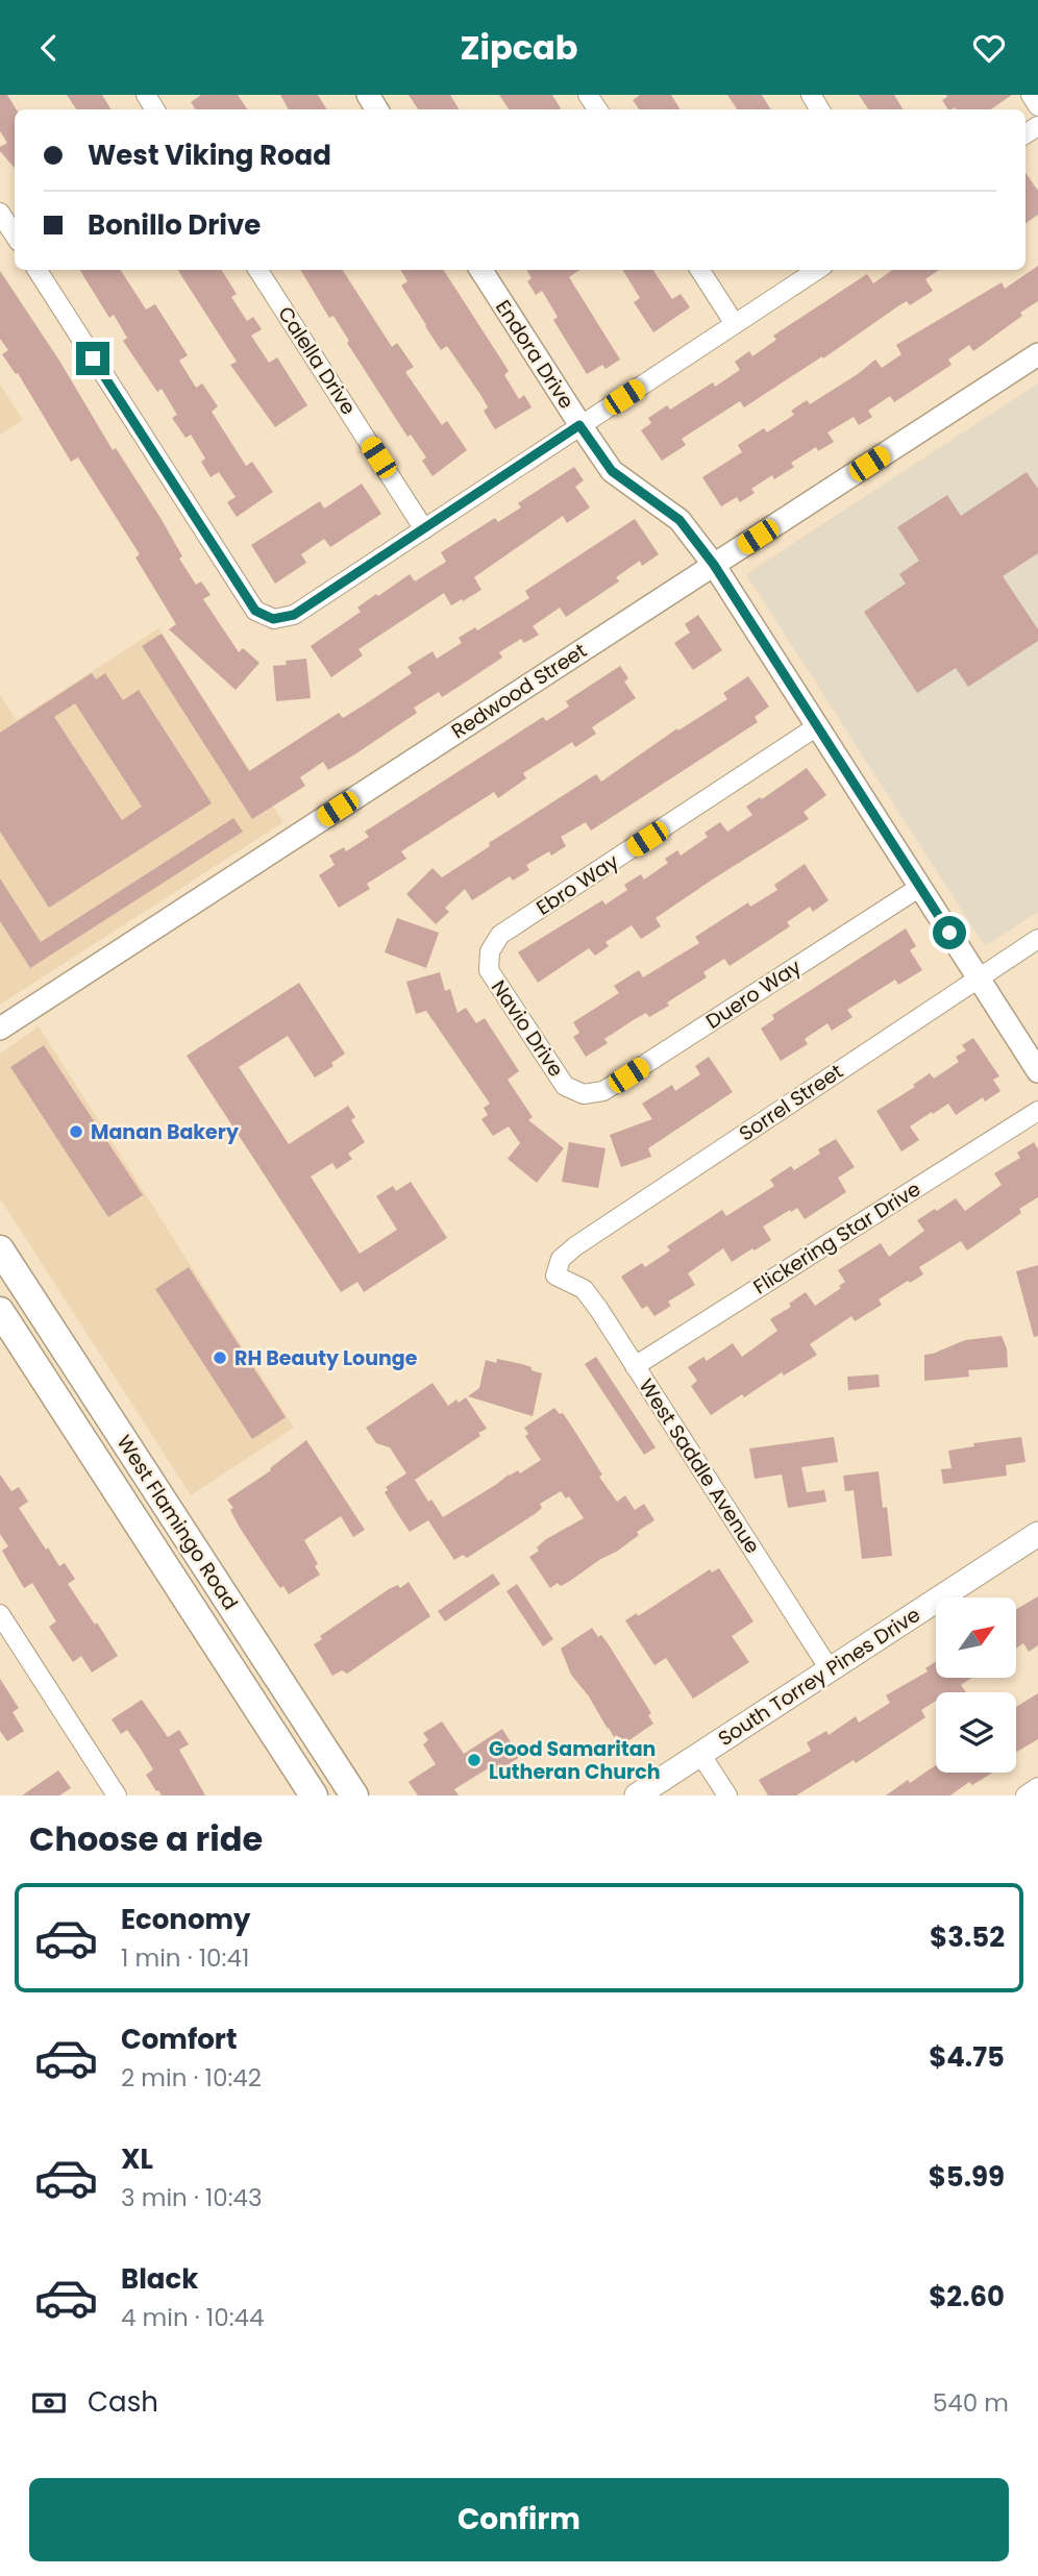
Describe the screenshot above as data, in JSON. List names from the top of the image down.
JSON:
{
  "streets": {
    "main road": ["West Flamingo Road", "South Torrey Pines Drive"],
    "street": [
      "Endora Drive",
      "Calella Drive",
      "Redwood Street",
      "Ebro Way",
      "Duero Way",
      "Navio Drive",
      "Sorrel Street",
      "Flickering Star Drive",
      "West Saddle Avenue"
    ]
  },
  "crossings": [
    ["Endora Drive", "Redwood Street"],
    ["Endora Drive", "Ebro Way"],
    ["Endora Drive", "Duero Way"],
    ["Endora Drive", "Sorrel Street"],
    ["Ebro Way", "Navio Drive"],
    ["Duero Way", "Navio Drive"],
    ["Sorrel Street", "West Saddle Avenue"],
    ["Flickering Star Drive", "West Saddle Avenue"],
    ["West Saddle Avenue", "South Torrey Pines Drive"]
  ],
  "places": ["Manan Bakery", "RH Beauty Lounge", "Good Samaritan Lutheran Church"],
  "north": "top right",
  "page": {
    "header": "Zipcab",
    "banner": ["West Viking Road", "Bonillo Drive"],
    "heading": "Choose a ride",
    "list": [
      {
        "name": "Economy",
        "note": "1 min · 10:41",
        "value": "$3.52"
      },
      {
        "name": "Comfort",
        "note": "2 min · 10:42",
        "value": "$4.75"
      },
      {
        "name": "XL",
        "note": "3 min · 10:43",
        "value": "$5.99"
      },
      {
        "name": "Black",
        "note": "4 min · 10:44",
        "value": "$2.60"
      }
    ],
    "pay": ["Cash", "540 m"],
    "buttons": "Confirm"
  }
}
